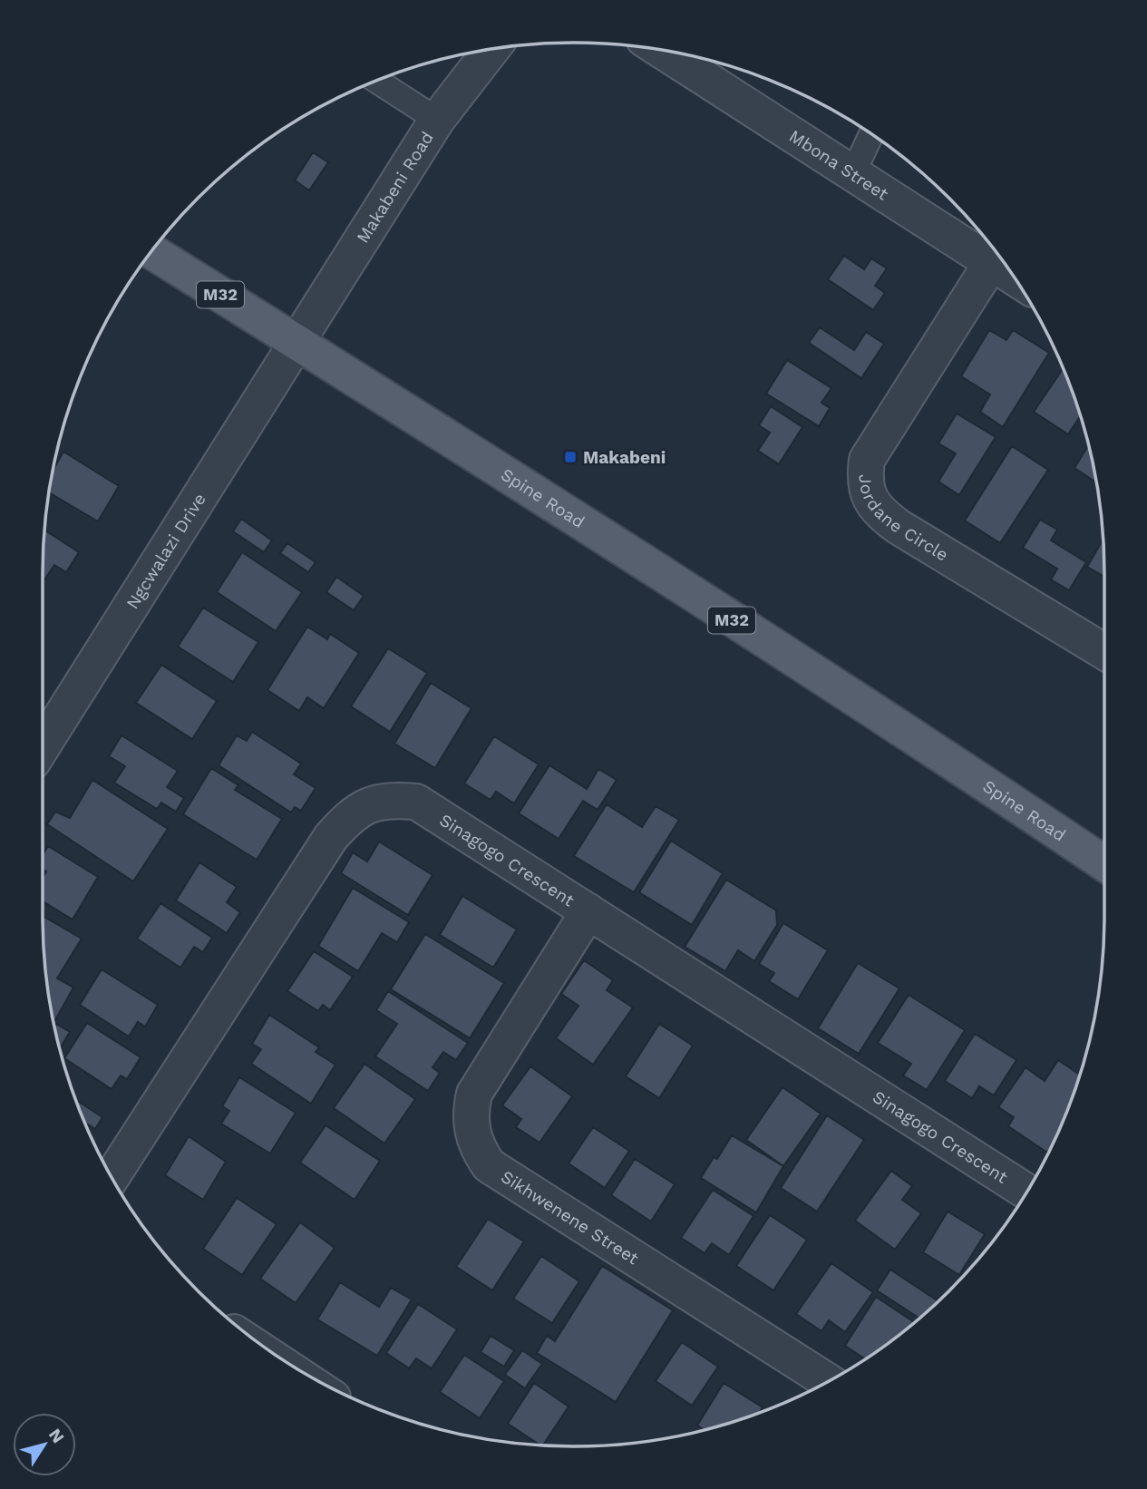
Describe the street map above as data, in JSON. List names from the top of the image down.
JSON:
{
  "streets": {
    "main road": ["M32", "Spine Road"],
    "street": [
      "Mbona Street",
      "Makabeni Road",
      "Jordane Circle",
      "Ngcwalazi Drive",
      "Sinagogo Crescent",
      "Sikhwenene Street"
    ]
  },
  "crossings": [
    ["Mbona Street", "Jordane Circle"],
    ["Makabeni Road", "Spine Road"],
    ["Makabeni Road", "Ngcwalazi Drive"],
    ["Spine Road", "Ngcwalazi Drive"],
    ["Sinagogo Crescent", "Sikhwenene Street"]
  ],
  "places": {
    "transit": ["Makabeni"]
  },
  "north": "top right"
}
